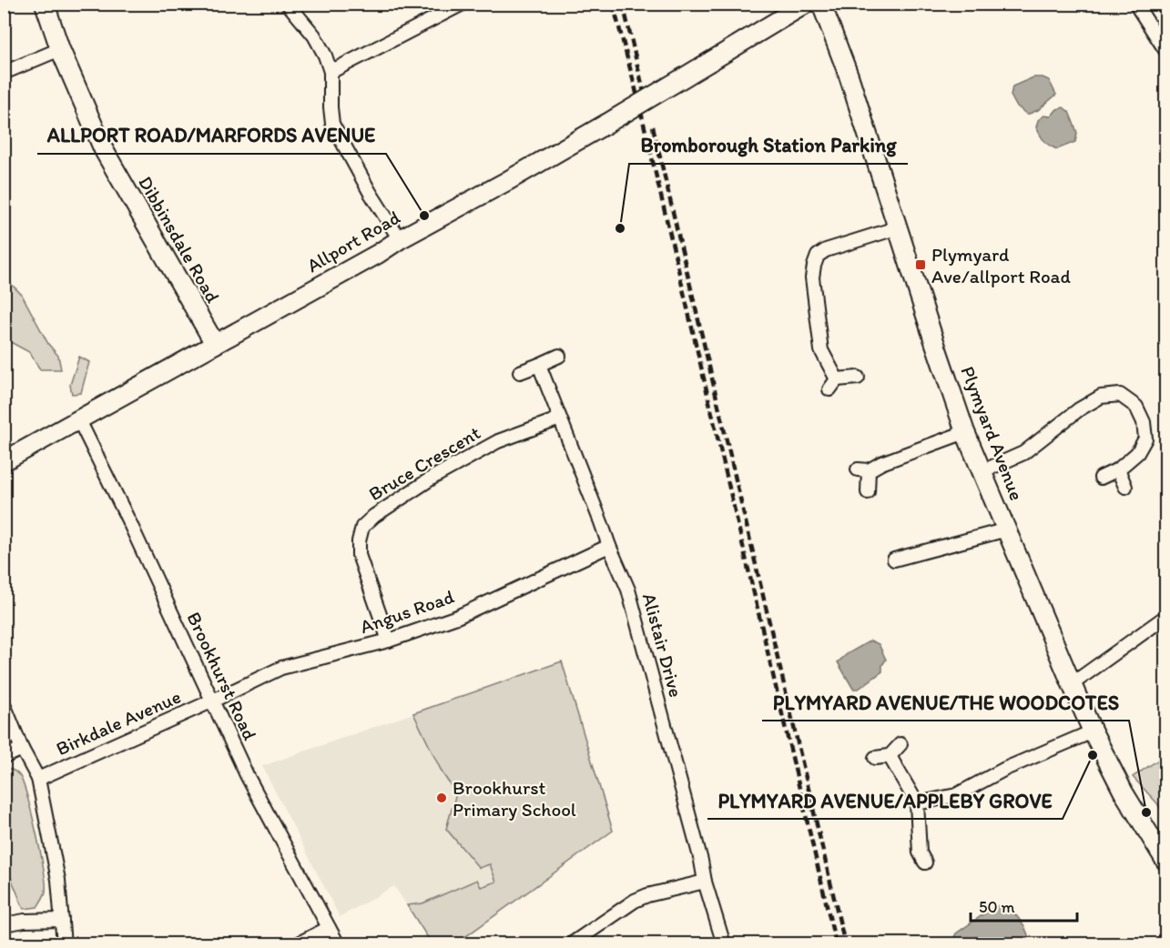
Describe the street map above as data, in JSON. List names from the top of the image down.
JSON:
{
  "streets": {
    "street": [
      "Dibbinsdale Road",
      "Allport Road",
      "Plymyard Avenue",
      "Bruce Crescent",
      "Angus Road",
      "Alistair Drive",
      "Brookhurst Road",
      "Birkdale Avenue"
    ]
  },
  "crossings": [
    ["Dibbinsdale Road", "Allport Road"],
    ["Allport Road", "Brookhurst Road"],
    ["Bruce Crescent", "Angus Road"],
    ["Bruce Crescent", "Alistair Drive"],
    ["Angus Road", "Alistair Drive"],
    ["Angus Road", "Brookhurst Road"],
    ["Angus Road", "Birkdale Avenue"],
    ["Brookhurst Road", "Birkdale Avenue"]
  ],
  "places": {
    "other": [
      "ALLPORT ROAD/MARFORDS AVENUE",
      "Bromborough Station Parking",
      "PLYMYARD AVENUE/APPLEBY GROVE",
      "Brookhurst Primary School",
      "PLYMYARD AVENUE/THE WOODCOTES"
    ],
    "transit": ["Plymyard Ave/allport Road"]
  },
  "scale_bar": "50 m"
}
